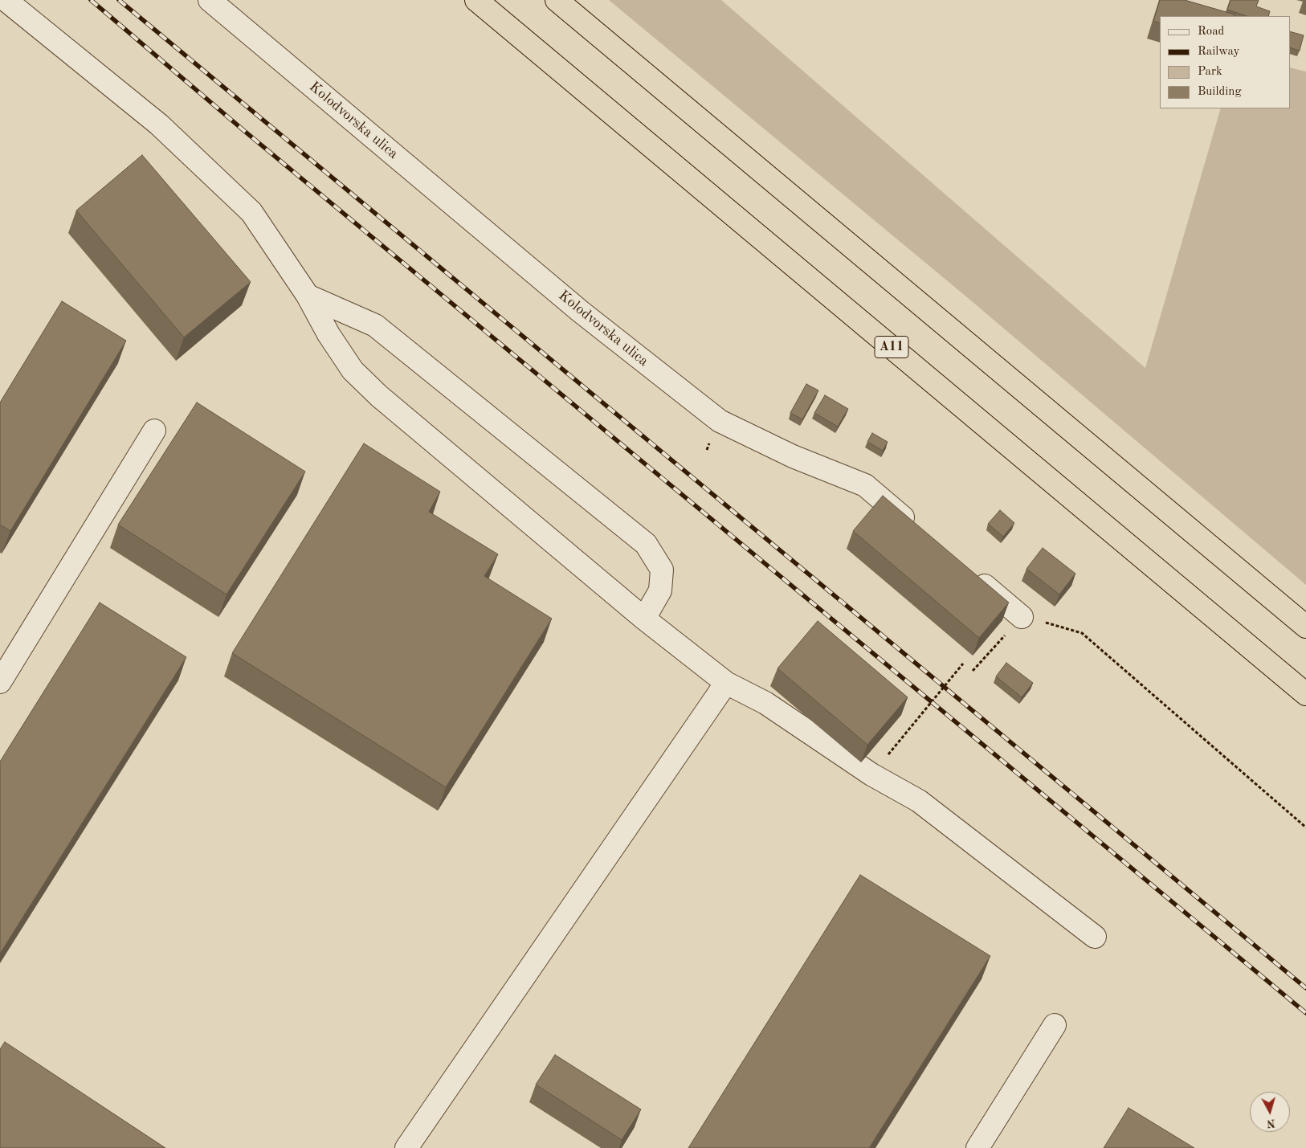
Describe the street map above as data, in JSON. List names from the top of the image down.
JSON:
{
  "streets": {
    "highway": ["A11"],
    "lane": ["Kolodvorska ulica"]
  },
  "legend": [
    "Road",
    "Railway",
    "Park",
    "Building"
  ],
  "north": "bottom"
}
